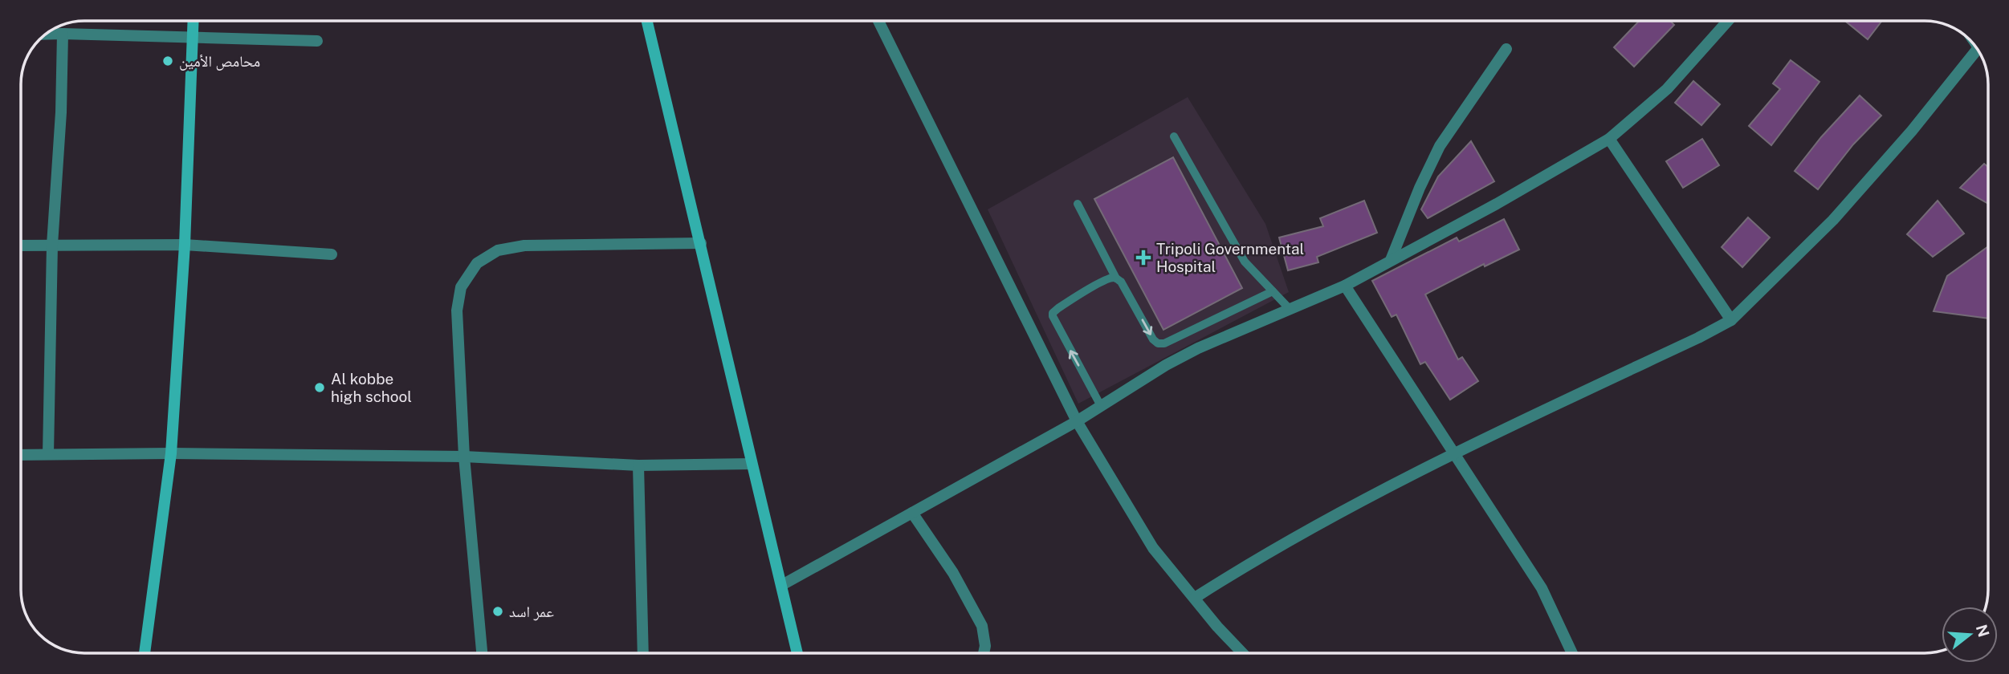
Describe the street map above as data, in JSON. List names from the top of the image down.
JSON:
{
  "places": {
    "other": ["محامص الأمين", "Al kobbe high school", "عمر اسد"],
    "health": ["Tripoli Governmental Hospital"]
  },
  "north": "right"
}
